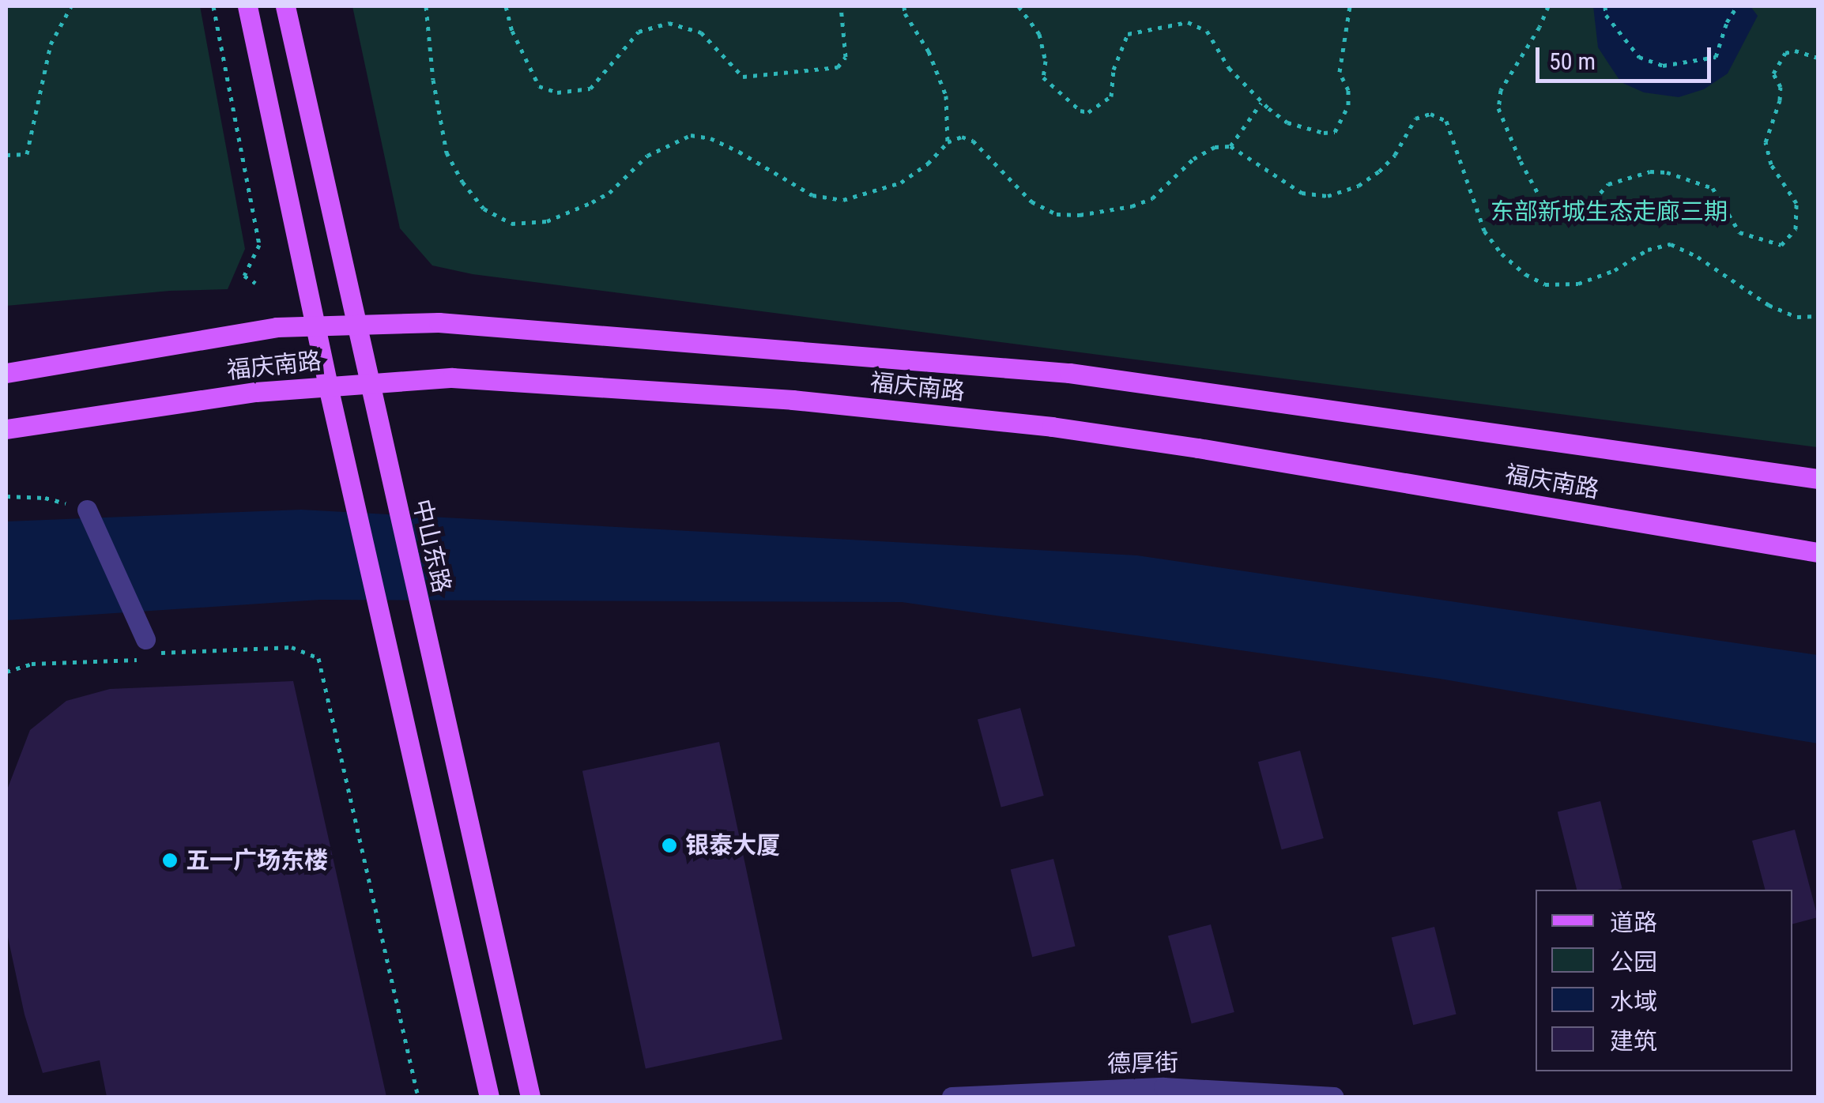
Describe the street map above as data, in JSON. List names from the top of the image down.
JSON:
{
  "streets": {
    "main road": ["福庆南路", "中山东路"],
    "street": ["德厚街"]
  },
  "crossings": [
    ["福庆南路", "中山东路"]
  ],
  "parks": ["东部新城生态走廊三期"],
  "places": ["银泰大厦", "五一广场东楼"],
  "legend": [
    "道路",
    "公园",
    "水域",
    "建筑"
  ],
  "scale_bar": "50 m"
}
